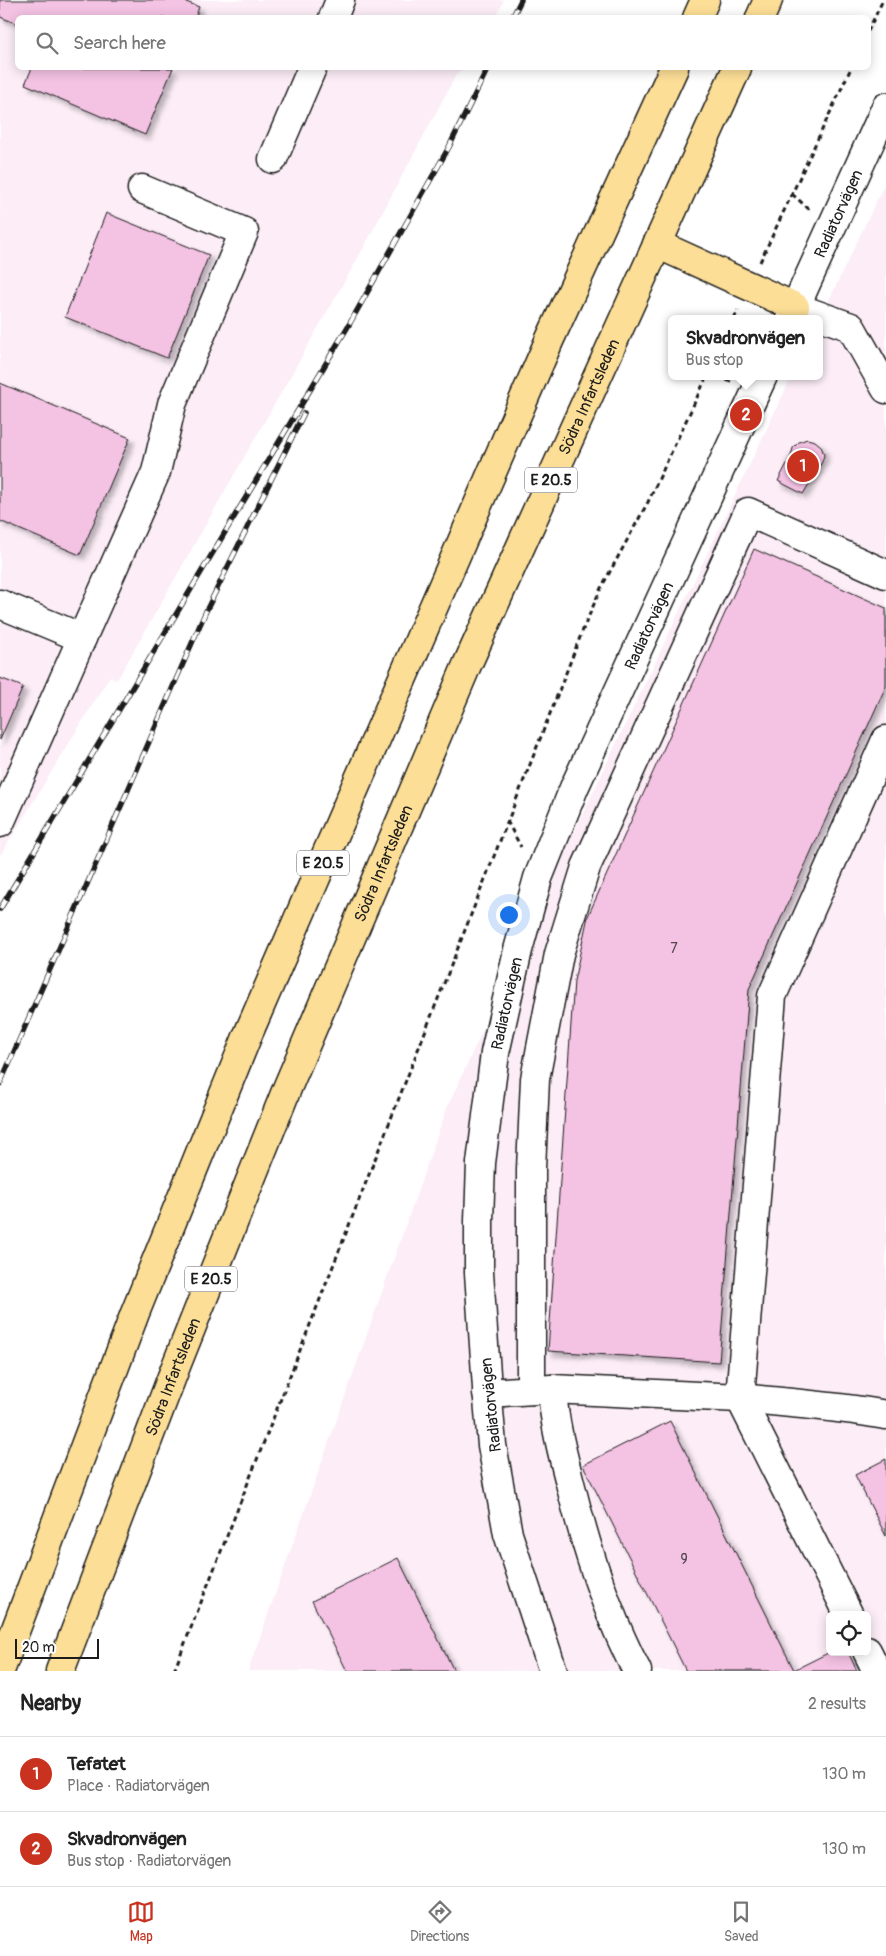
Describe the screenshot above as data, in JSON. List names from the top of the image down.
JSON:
{
  "streets": {
    "main road": ["Södra Infartsleden", "E 20.5"],
    "street": ["Radiatorvägen"]
  },
  "house_numbers": ["7", "9"],
  "scale_bar": "20 m",
  "page": {
    "search": "Search here",
    "popup": ["Skvadronvägen", "Bus stop"],
    "pins": ["2", "1"],
    "scale": "20 m",
    "heading": ["Nearby", "2 results"],
    "list": [
      {
        "mark": "1",
        "name": "Tefatet",
        "note": "Place · Radiatorvägen",
        "value": "130 m"
      },
      {
        "mark": "2",
        "name": "Skvadronvägen",
        "note": "Bus stop · Radiatorvägen",
        "value": "130 m"
      }
    ],
    "nav": ["Map", "Directions", "Saved"]
  }
}
